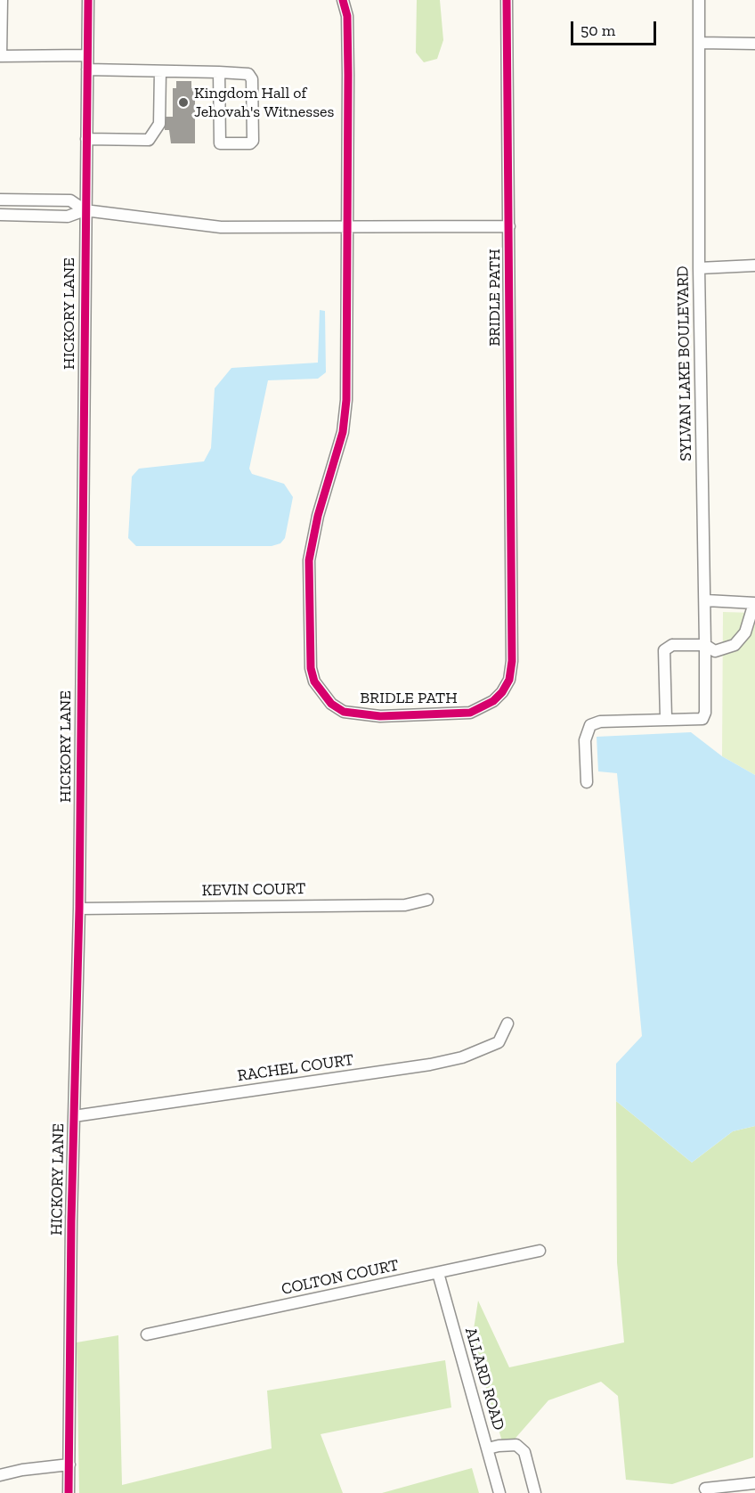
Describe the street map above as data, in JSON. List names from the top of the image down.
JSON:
{
  "streets": {
    "street": [
      "BRIDLE PATH",
      "HICKORY LANE",
      "SYLVAN LAKE BOULEVARD",
      "KEVIN COURT",
      "RACHEL COURT",
      "COLTON COURT",
      "ALLARD ROAD"
    ]
  },
  "crossings": [
    ["HICKORY LANE", "KEVIN COURT"],
    ["HICKORY LANE", "RACHEL COURT"],
    ["COLTON COURT", "ALLARD ROAD"]
  ],
  "places": ["Kingdom Hall of Jehovah's Witnesses"],
  "scale_bar": "50 m"
}
